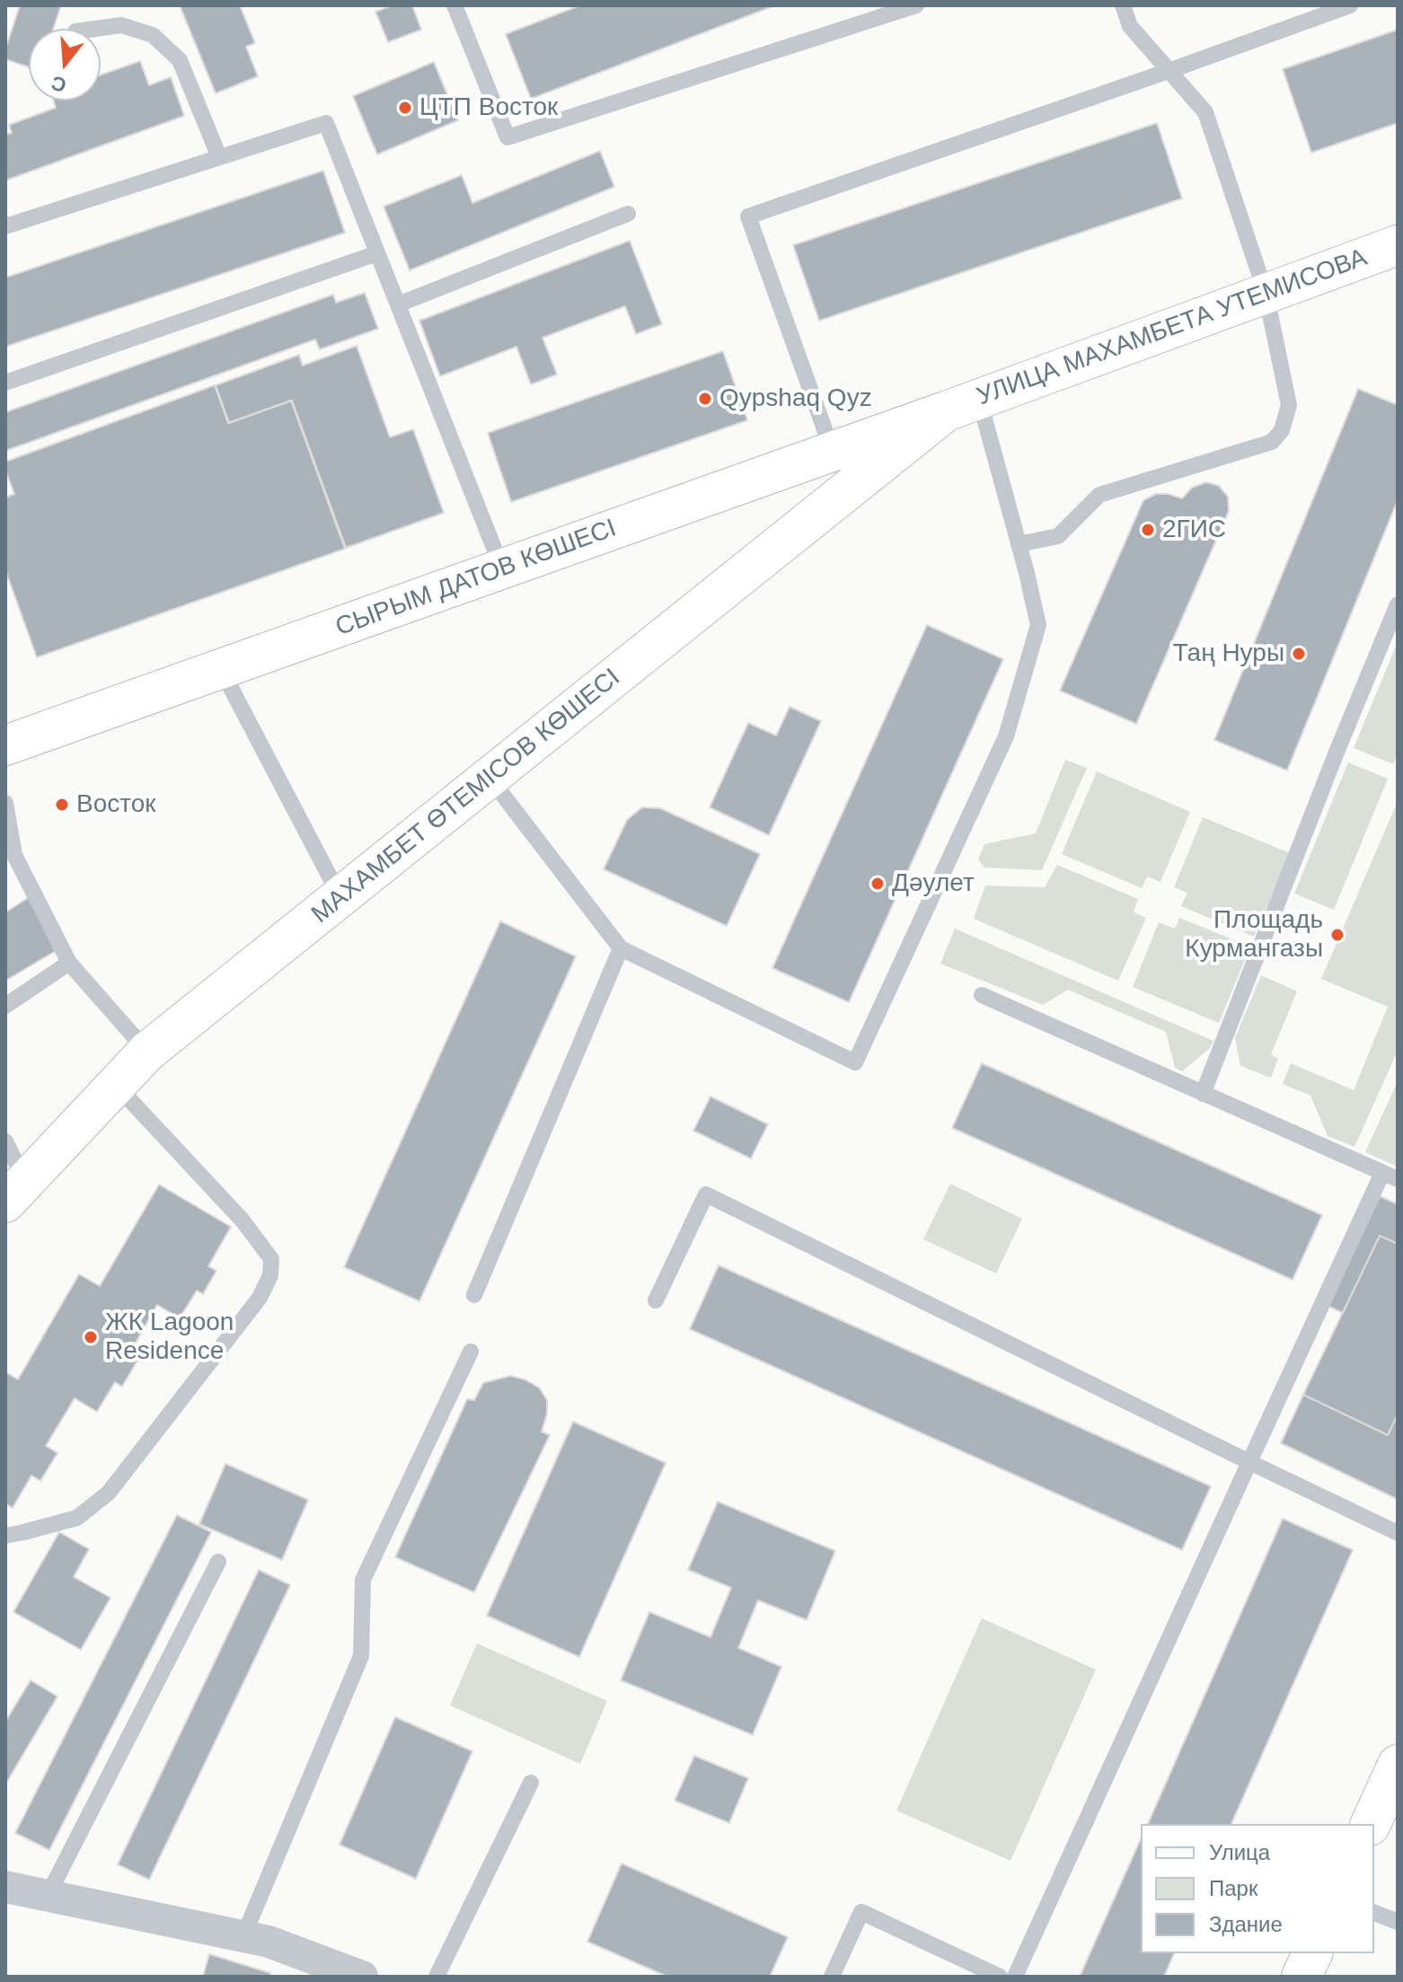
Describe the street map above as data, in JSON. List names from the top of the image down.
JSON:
{
  "streets": {
    "main road": ["УЛИЦА МАХАМБЕТА УТЕМИСОВА", "СЫРЫМ ДАТОВ КӨШЕСІ", "МАХАМБЕТ ӨТЕМІСОВ КӨШЕСІ"]
  },
  "crossings": [
    ["УЛИЦА МАХАМБЕТА УТЕМИСОВА", "СЫРЫМ ДАТОВ КӨШЕСІ"],
    ["УЛИЦА МАХАМБЕТА УТЕМИСОВА", "МАХАМБЕТ ӨТЕМІСОВ КӨШЕСІ"],
    ["СЫРЫМ ДАТОВ КӨШЕСІ", "МАХАМБЕТ ӨТЕМІСОВ КӨШЕСІ"]
  ],
  "places": [
    "ЦТП Восток",
    "Qypshaq Qyz",
    "2ГИС",
    "Таң Нуры",
    "Восток",
    "Дәулет",
    "Площадь Курмангазы",
    "ЖК Lagoon Residence"
  ],
  "legend": ["Улица", "Парк", "Здание"],
  "north": "bottom"
}
